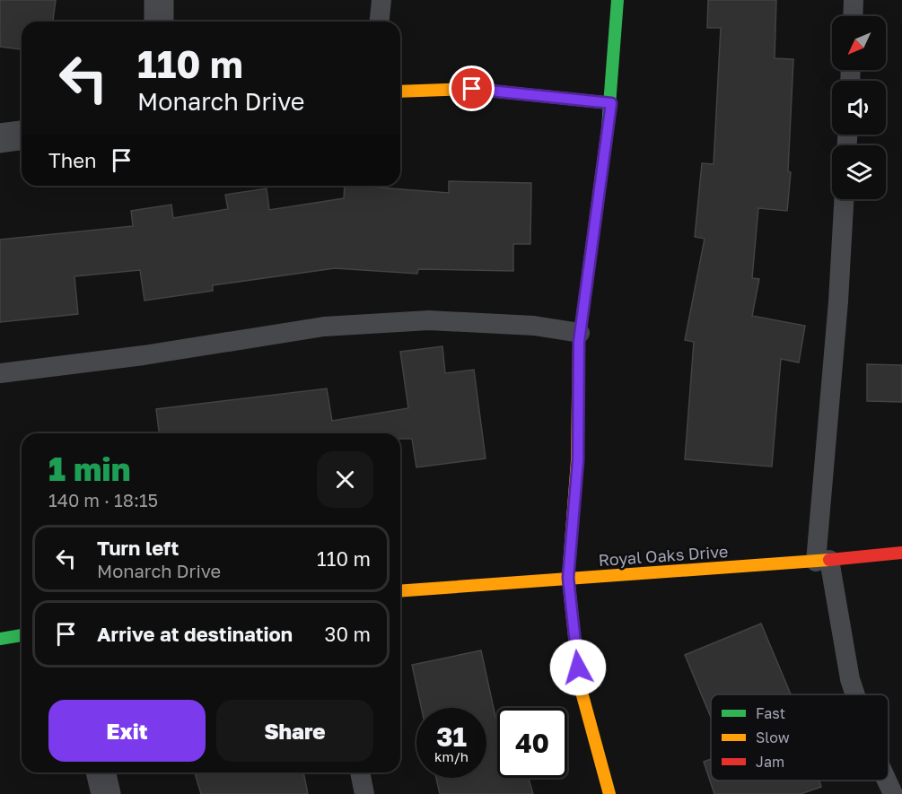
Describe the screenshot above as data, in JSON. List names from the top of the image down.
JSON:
{
  "streets": {
    "street": ["Royal Oaks Drive"]
  },
  "legend": ["Fast", "Slow", "Jam"],
  "north": "bottom left",
  "page": {
    "turn": ["110 m", "Monarch Drive"],
    "then": "Then",
    "heading": ["1 min", "140 m · 18:15"],
    "list": [
      {
        "name": "Turn left",
        "note": "Monarch Drive",
        "value": "110 m"
      },
      {
        "name": "Arrive at destination",
        "value": "30 m"
      }
    ],
    "buttons": ["Exit", "Share"],
    "speed": "31 km/h",
    "limit": "40"
  }
}
